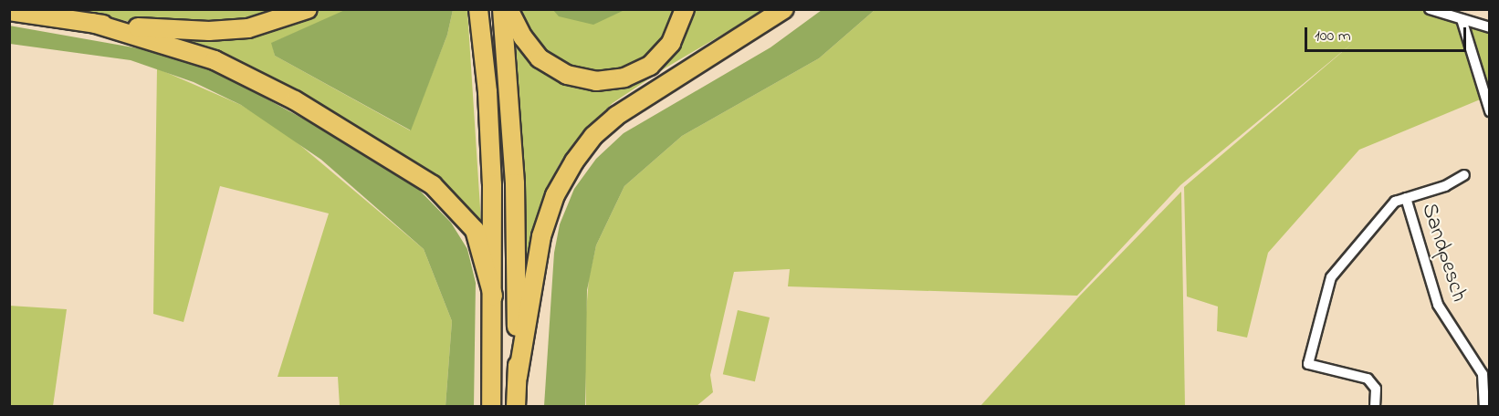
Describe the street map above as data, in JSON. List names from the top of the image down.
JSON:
{
  "streets": {
    "street": ["Sandpesch"]
  },
  "scale_bar": "100 m"
}
